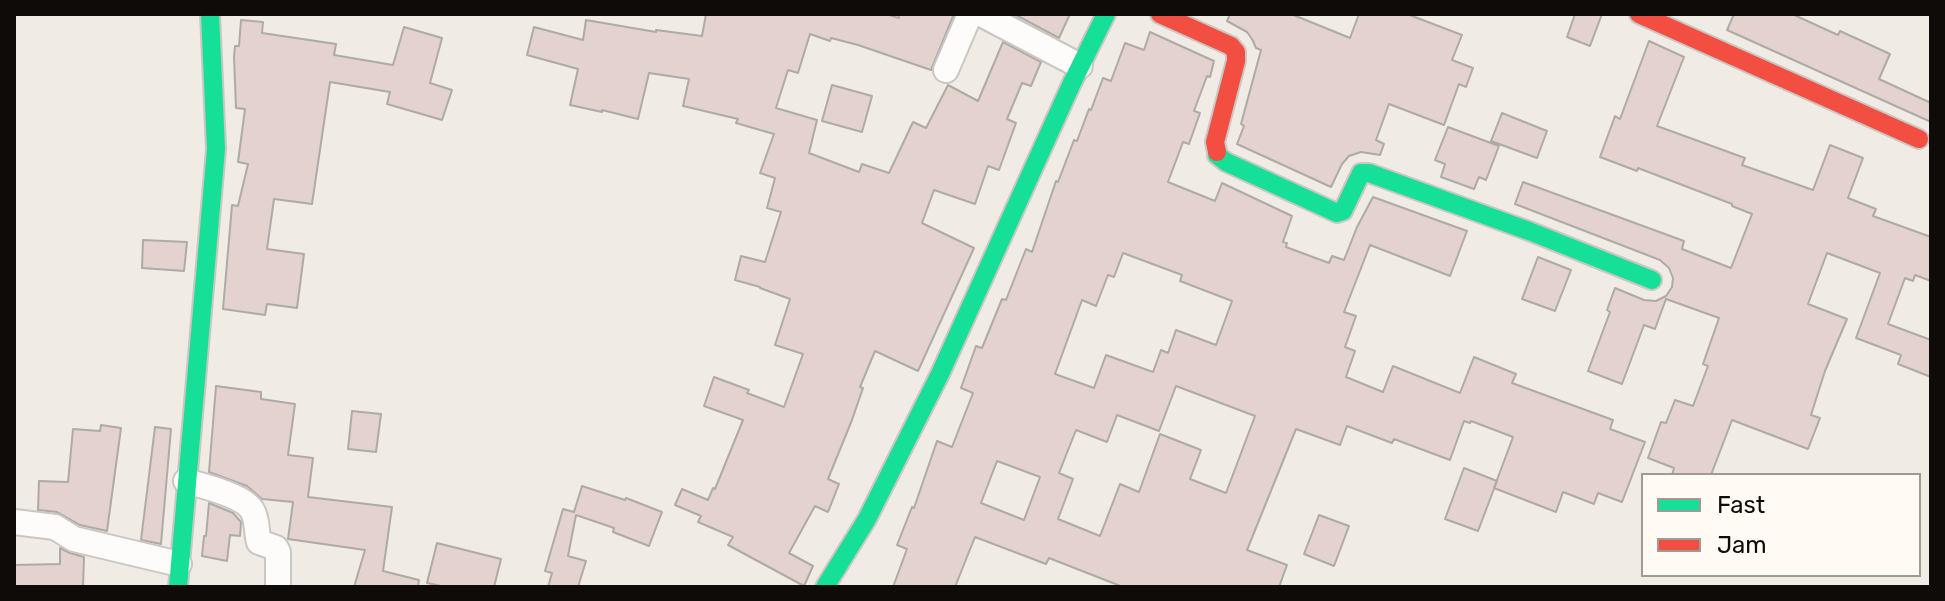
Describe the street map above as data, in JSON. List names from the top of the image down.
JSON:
{
  "legend": ["Fast", "Jam"]
}
